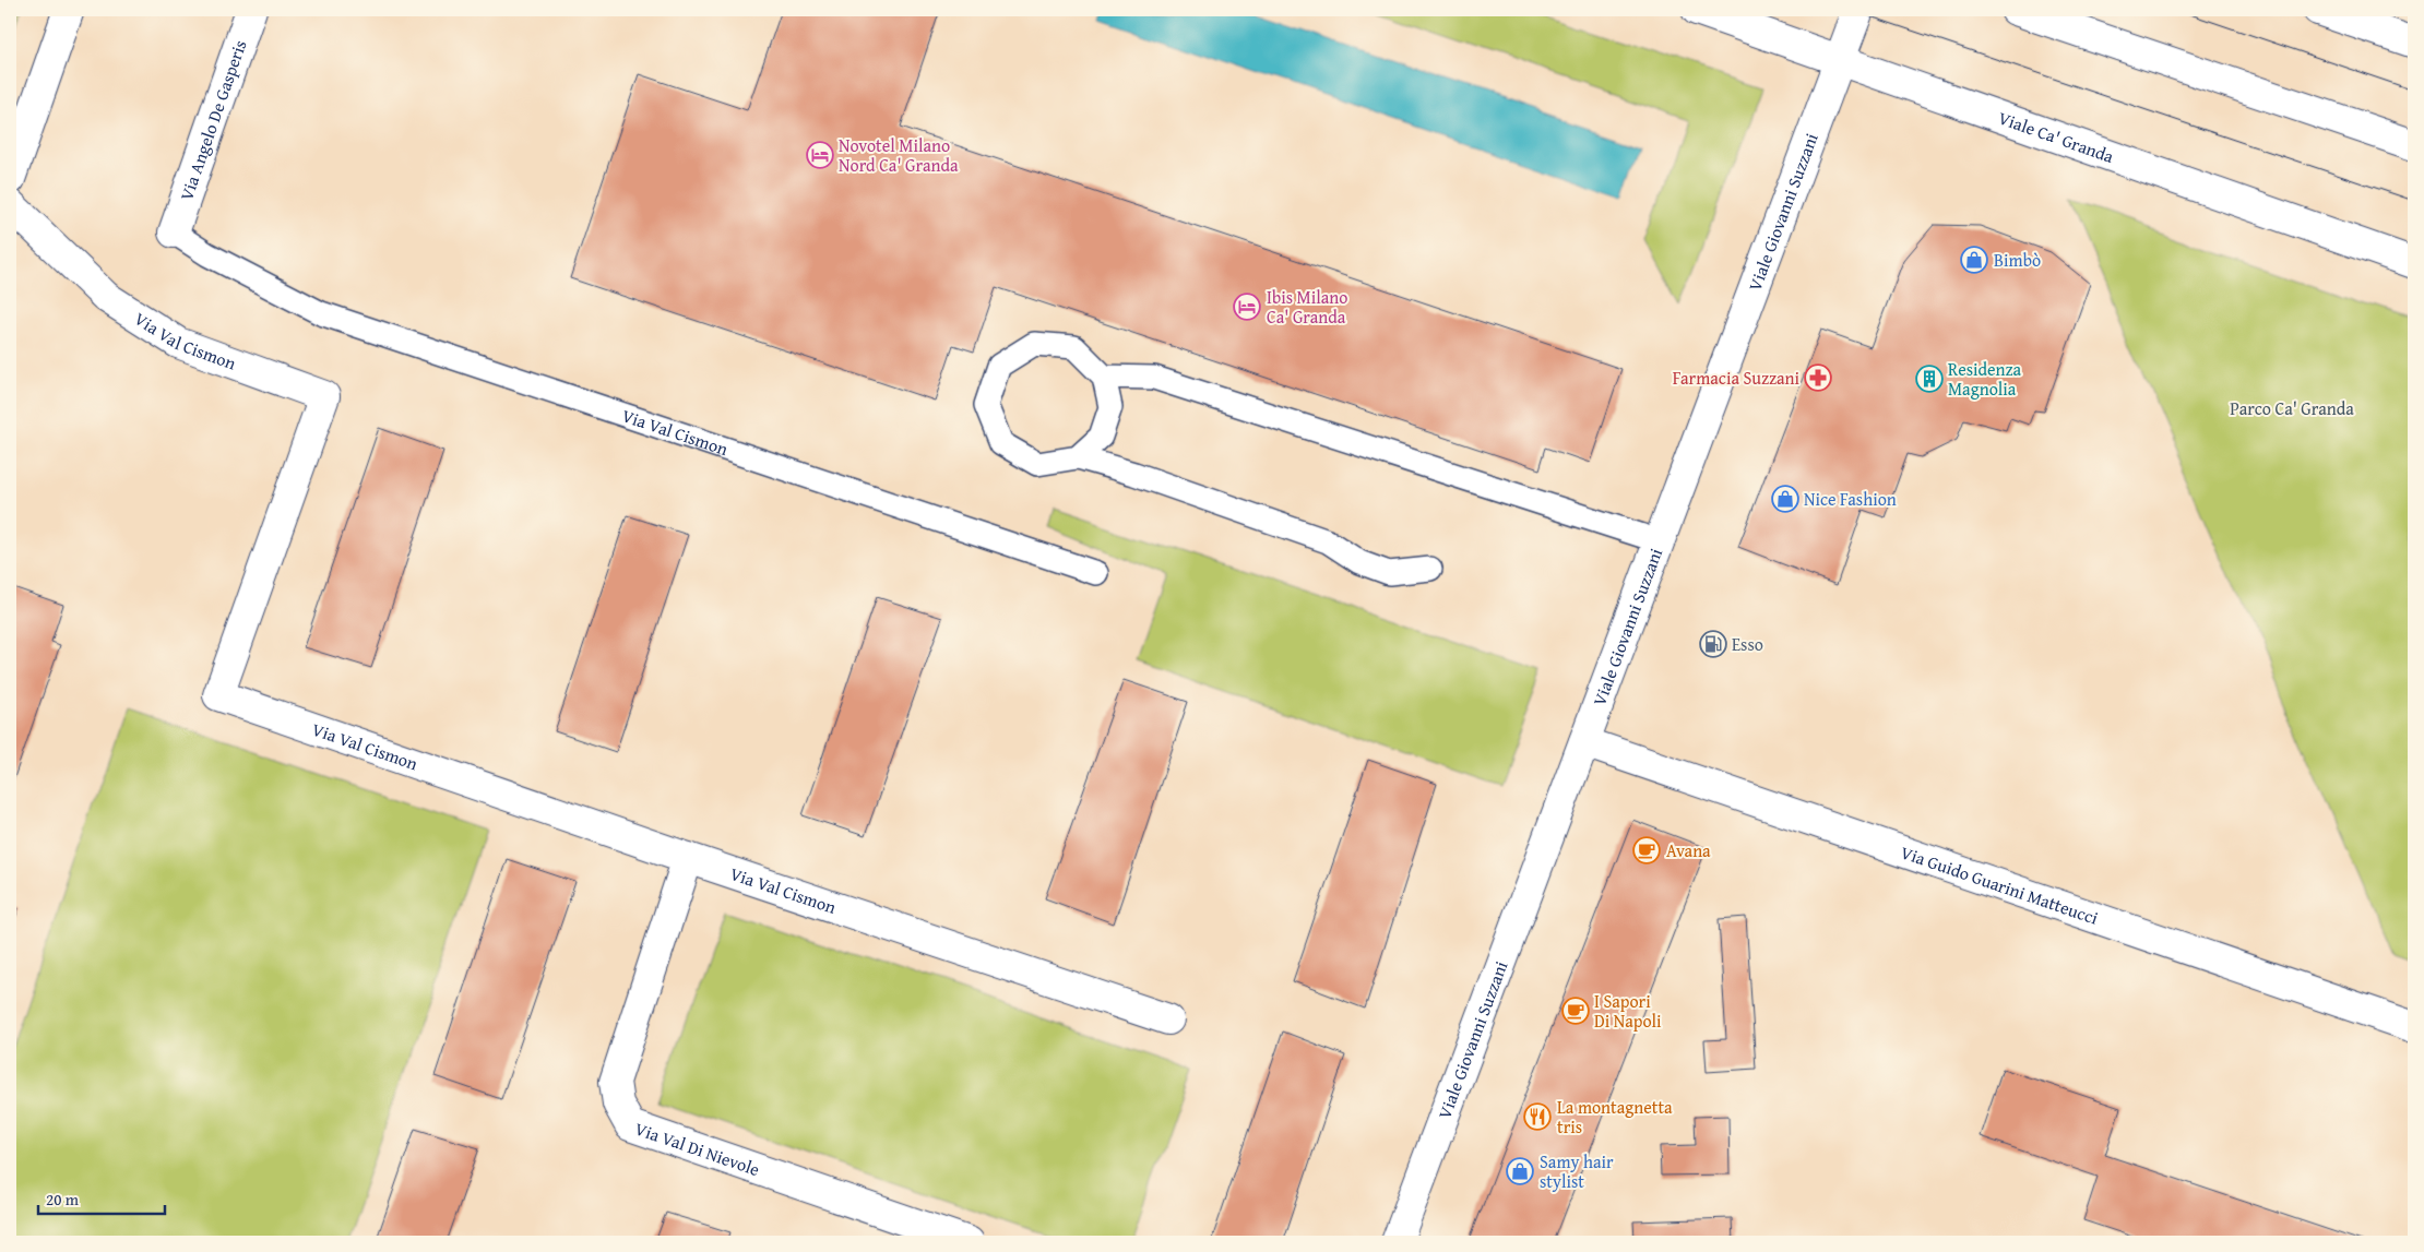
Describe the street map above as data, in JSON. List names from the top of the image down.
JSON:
{
  "streets": {
    "street": [
      "Via Angelo De Gasperis",
      "Viale Ca' Granda",
      "Viale Giovanni Suzzani",
      "Via Val Cismon",
      "Via Guido Guarini Matteucci",
      "Via Val Di Nievole"
    ]
  },
  "crossings": [
    ["Via Angelo De Gasperis", "Via Val Cismon"],
    ["Viale Ca' Granda", "Viale Giovanni Suzzani"],
    ["Viale Giovanni Suzzani", "Via Guido Guarini Matteucci"],
    ["Via Val Cismon", "Via Val Di Nievole"]
  ],
  "parks": ["Parco Ca' Granda"],
  "places": {
    "hotel": ["Novotel Milano Nord Ca' Granda", "Ibis Milano Ca' Granda"],
    "shop": ["Bimbò", "Nice Fashion", "Samy hair stylist"],
    "pharmacy": ["Farmacia Suzzani"],
    "building": ["Residenza Magnolia"],
    "fuel station": ["Esso"],
    "cafe": ["Avana", "I Sapori Di Napoli"],
    "restaurant": ["La montagnetta tris"]
  },
  "scale_bar": "20 m"
}
